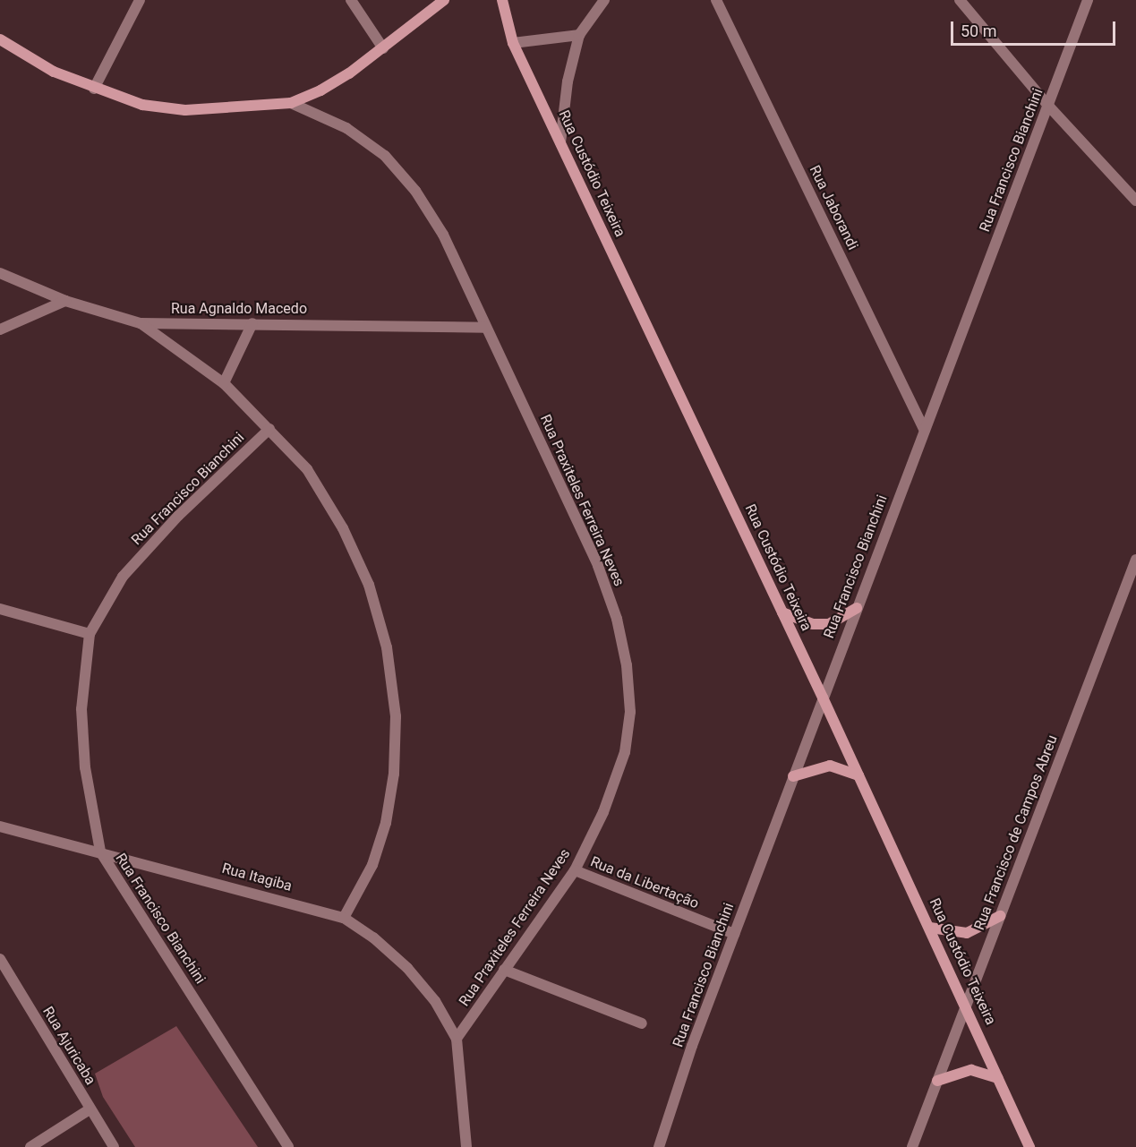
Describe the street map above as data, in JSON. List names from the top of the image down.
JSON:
{
  "streets": {
    "main road": ["Rua Custódio Teixeira"],
    "street": [
      "Rua Francisco Bianchini",
      "Rua Jaborandi",
      "Rua Agnaldo Macedo",
      "Rua Praxiteles Ferreira Neves",
      "Rua Francisco de Campos Abreu",
      "Rua Itagiba",
      "Rua da Libertação",
      "Rua Ajuricaba"
    ]
  },
  "crossings": [
    ["Rua Francisco Bianchini", "Rua Custódio Teixeira"],
    ["Rua Francisco Bianchini", "Rua Jaborandi"],
    ["Rua Francisco Bianchini", "Rua Itagiba"],
    ["Rua Francisco Bianchini", "Rua da Libertação"],
    ["Rua Custódio Teixeira", "Rua Francisco de Campos Abreu"],
    ["Rua Agnaldo Macedo", "Rua Praxiteles Ferreira Neves"],
    ["Rua Praxiteles Ferreira Neves", "Rua Itagiba"],
    ["Rua Praxiteles Ferreira Neves", "Rua da Libertação"]
  ],
  "scale_bar": "50 m"
}
